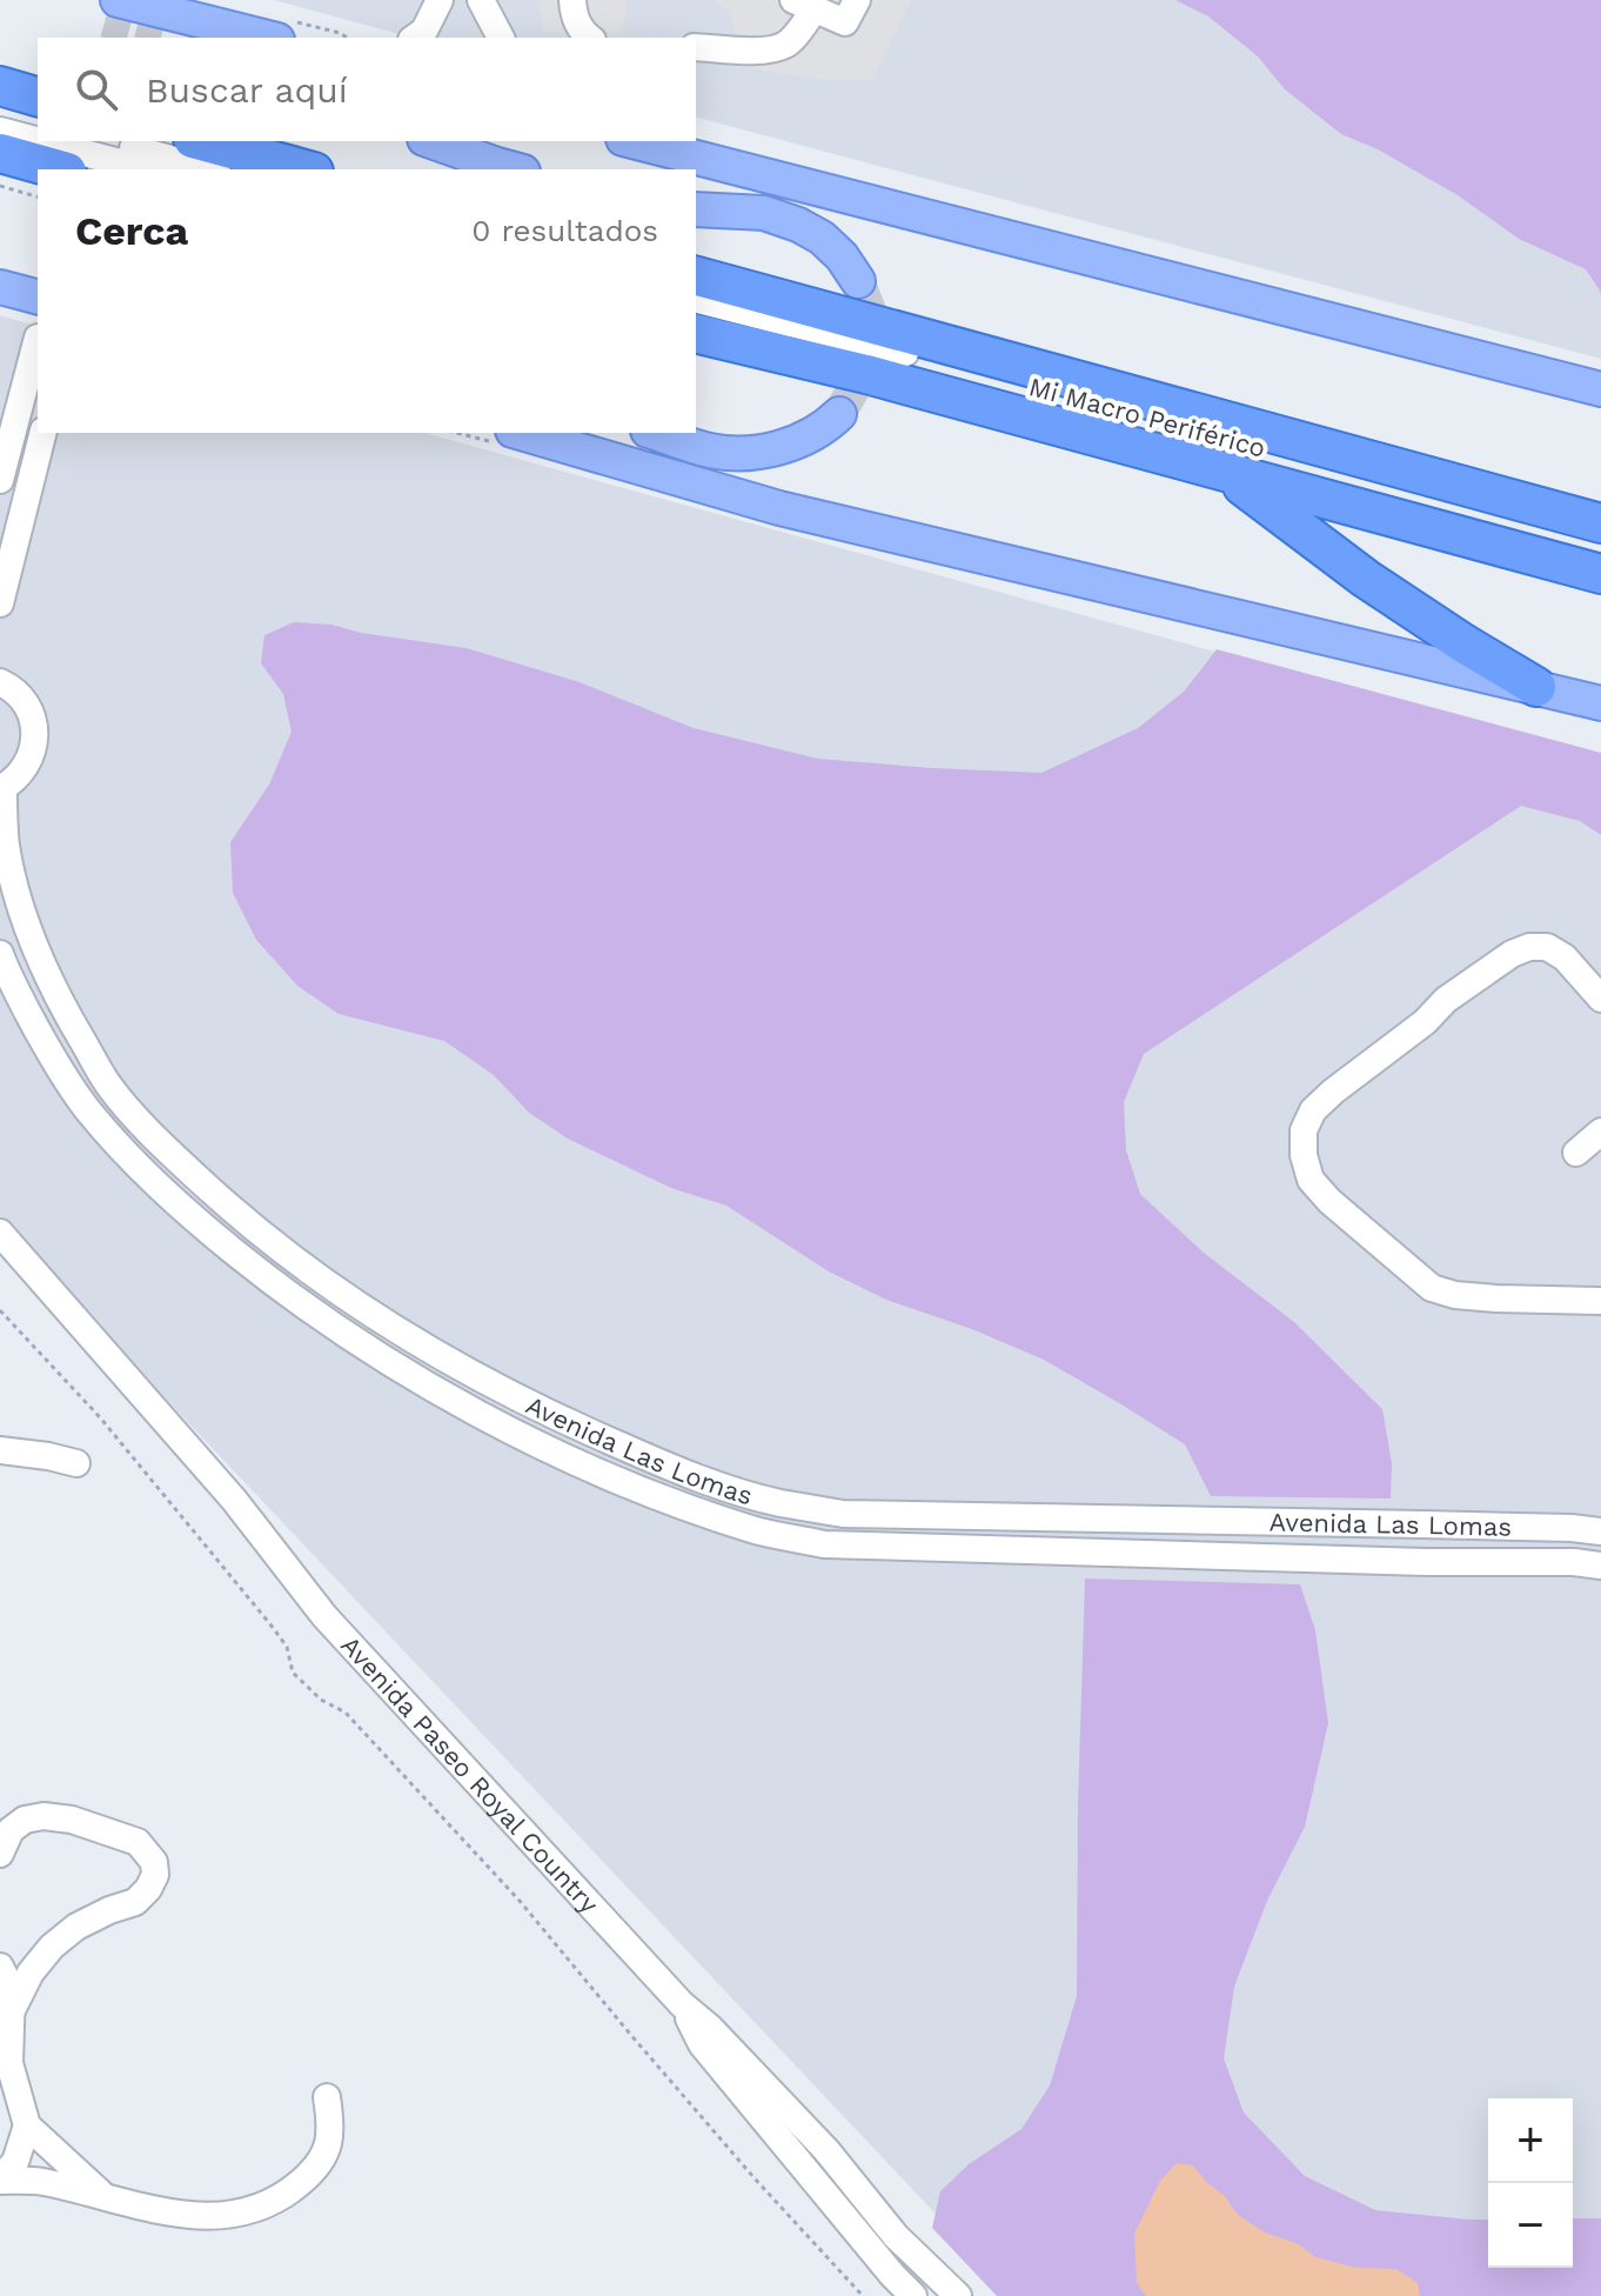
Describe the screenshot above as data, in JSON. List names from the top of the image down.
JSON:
{
  "streets": {
    "street": ["Mi Macro Periférico", "Avenida Las Lomas", "Avenida Paseo Royal Country"]
  },
  "page": {
    "search": "Buscar aquí",
    "heading": ["Cerca", "0 resultados"],
    "map_buttons": ["+", "−"]
  }
}
